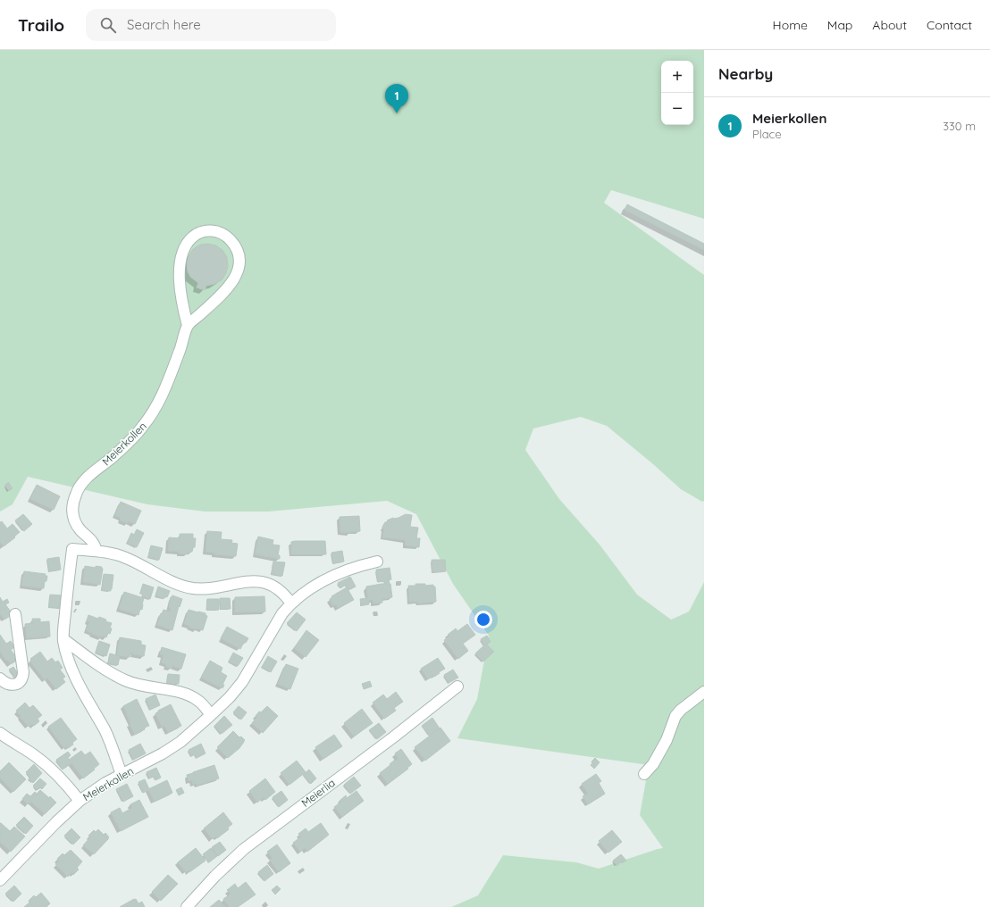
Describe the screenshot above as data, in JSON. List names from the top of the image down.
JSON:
{
  "streets": {
    "street": ["Meierkollen", "Meierlia"]
  },
  "page": {
    "header": "Trailo",
    "search": "Search here",
    "nav": [
      "Home",
      "Map",
      "About",
      "Contact"
    ],
    "heading": "Nearby",
    "map_buttons": ["+", "−"],
    "pins": "1",
    "list": [
      {
        "mark": "1",
        "name": "Meierkollen",
        "note": "Place",
        "value": "330 m"
      }
    ]
  }
}
